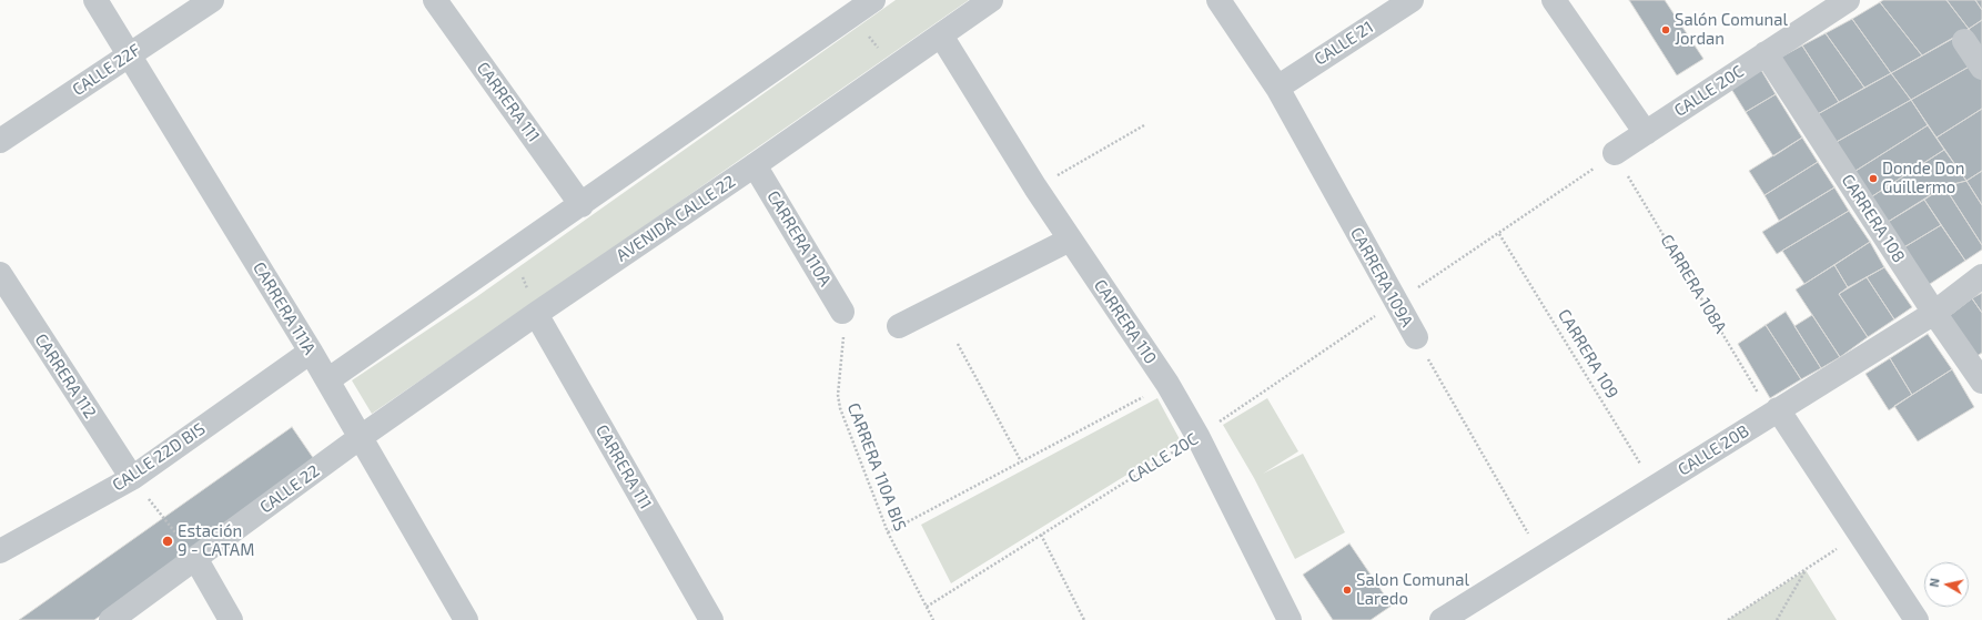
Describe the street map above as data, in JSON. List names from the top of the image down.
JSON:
{
  "streets": {
    "street": [
      "CALLE 21",
      "CALLE 22F",
      "CALLE 20C",
      "CARRERA 111",
      "AVENIDA CALLE 22",
      "CARRERA 108",
      "CARRERA 110A",
      "CARRERA 109A",
      "CARRERA 111A",
      "CARRERA 110",
      "CARRERA 112",
      "CALLE 20B",
      "CALLE 22D BIS",
      "CALLE 22"
    ],
    "path": ["CARRERA 108A", "CARRERA 109", "CARRERA 110A BIS"]
  },
  "crossings": [
    ["CALLE 21", "CARRERA 109A"],
    ["CALLE 22F", "CARRERA 111A"],
    ["CALLE 20C", "CARRERA 108"],
    ["CALLE 20C", "CARRERA 109A"],
    ["CALLE 20C", "CARRERA 108A"],
    ["CALLE 20C", "CARRERA 110"],
    ["CALLE 20C", "CARRERA 109"],
    ["CALLE 20C", "CARRERA 110A BIS"],
    ["CARRERA 111", "AVENIDA CALLE 22"],
    ["AVENIDA CALLE 22", "CARRERA 110A"],
    ["AVENIDA CALLE 22", "CARRERA 111A"],
    ["AVENIDA CALLE 22", "CARRERA 110"],
    ["AVENIDA CALLE 22", "CALLE 22"],
    ["CARRERA 108", "CALLE 20B"],
    ["CARRERA 110A", "CARRERA 110A BIS"],
    ["CARRERA 109A", "CALLE 20B"],
    ["CARRERA 108A", "CALLE 20B"],
    ["CARRERA 111A", "CALLE 22D BIS"],
    ["CARRERA 111A", "CALLE 22"],
    ["CARRERA 109", "CALLE 20B"],
    ["CARRERA 112", "CALLE 22D BIS"]
  ],
  "places": [
    "Salón Comunal Jordan",
    "Donde Don Guillermo",
    "Estación 9 - CATAM",
    "Salon Comunal Laredo"
  ],
  "north": "left"
}
